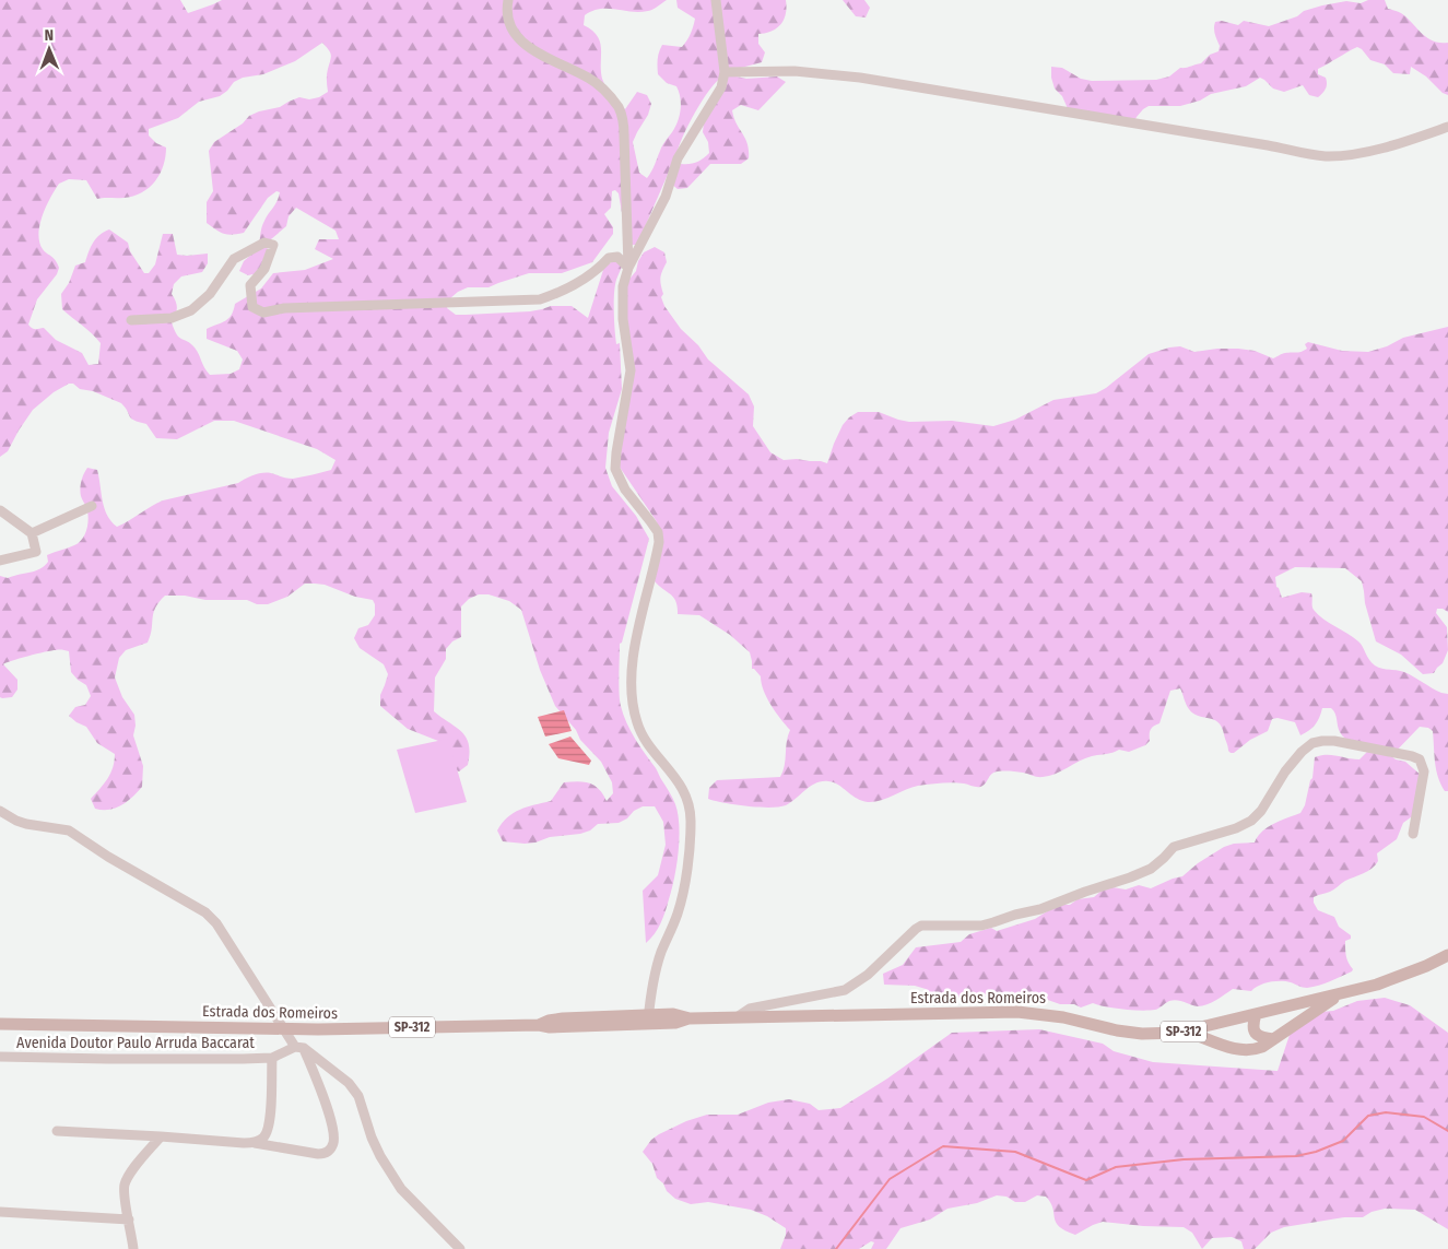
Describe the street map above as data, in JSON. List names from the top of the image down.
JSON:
{
  "streets": {
    "main road": ["Estrada dos Romeiros", "SP-312"],
    "street": ["Avenida Doutor Paulo Arruda Baccarat"]
  },
  "north": "top"
}
